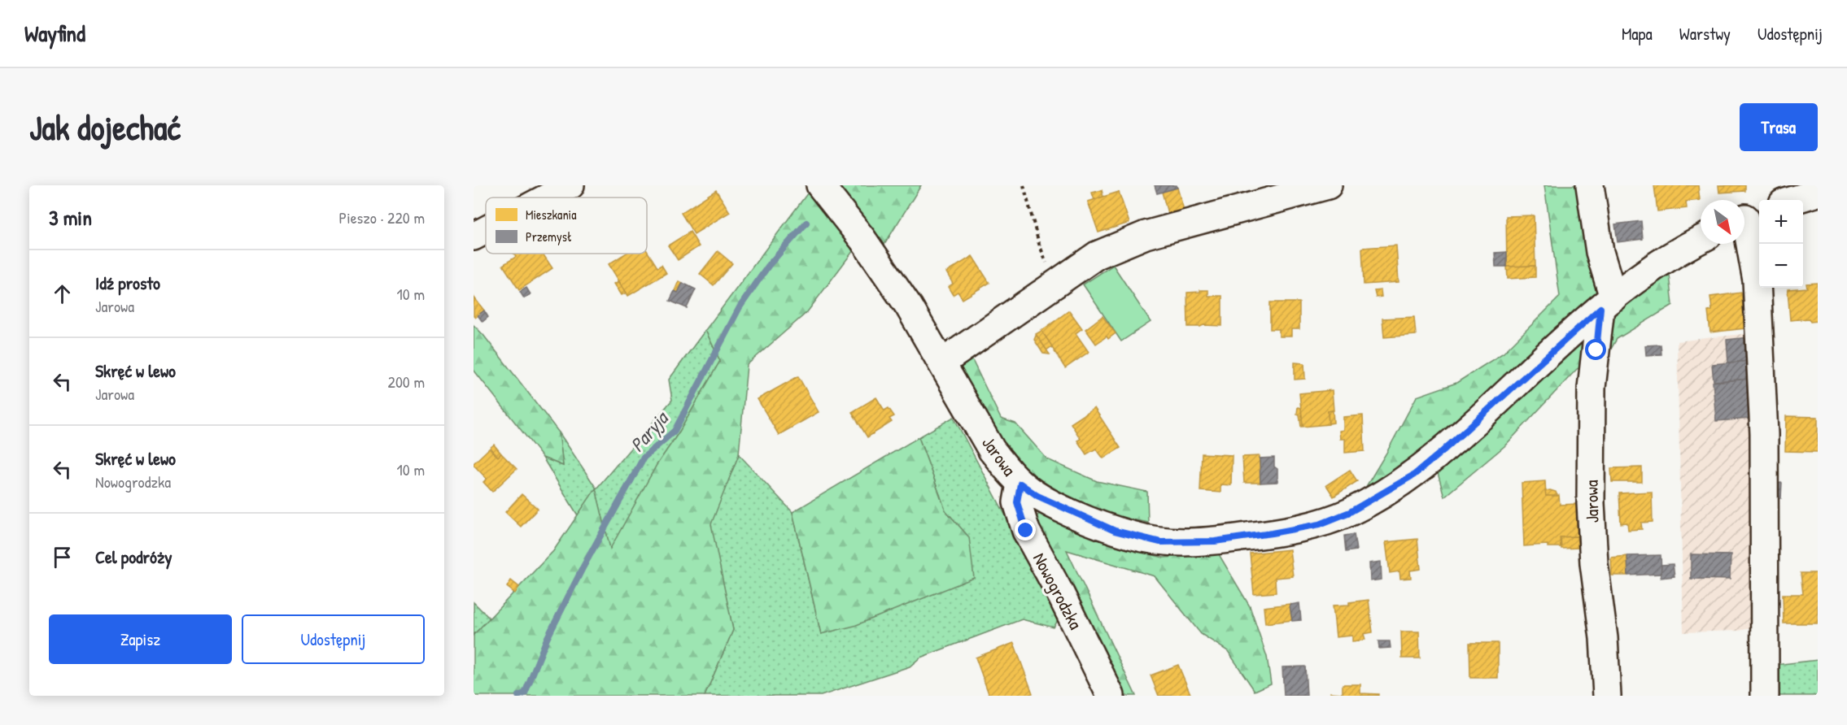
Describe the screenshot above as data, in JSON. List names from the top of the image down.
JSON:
{
  "streets": {
    "street": ["Jarowa", "Nowogrodzka"]
  },
  "crossings": [
    ["Jarowa", "Nowogrodzka"]
  ],
  "water": ["Paryja"],
  "legend": ["Mieszkania", "Przemysł"],
  "north": "bottom right",
  "page": {
    "header": "Wayfind",
    "nav": ["Mapa", "Warstwy", "Udostępnij"],
    "buttons": [
      "Trasa",
      ["Zapisz", "Udostępnij"]
    ],
    "title": "Jak dojechać",
    "heading": ["3 min", "Pieszo · 220 m"],
    "map_buttons": ["+", "−"],
    "list": [
      ["Idź prosto", "Jarowa", "10 m"],
      ["Skręć w lewo", "Jarowa", "200 m"],
      ["Skręć w lewo", "Nowogrodzka", "10 m"],
      "Cel podróży"
    ]
  }
}
